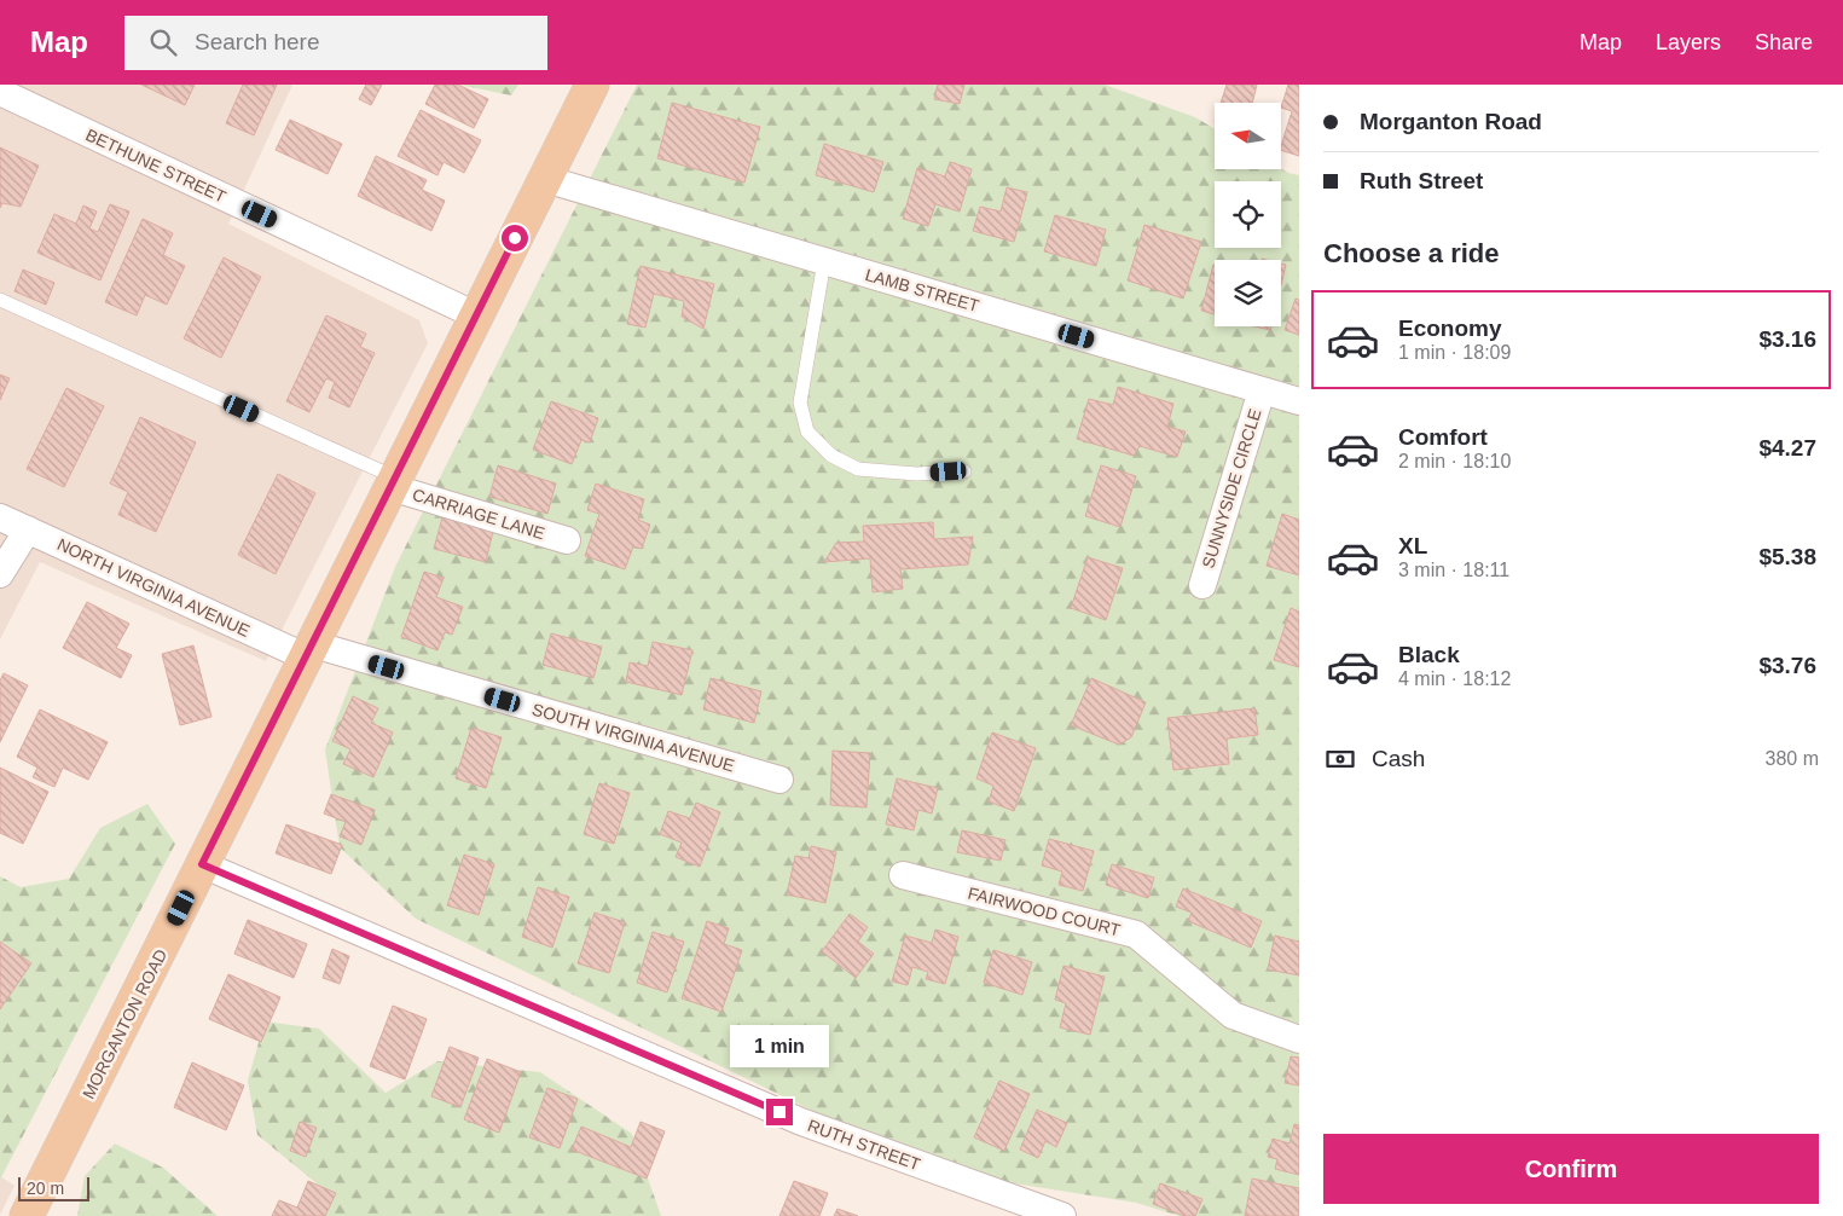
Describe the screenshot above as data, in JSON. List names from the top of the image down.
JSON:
{
  "streets": {
    "main road": ["MORGANTON ROAD"],
    "street": [
      "BETHUNE STREET",
      "LAMB STREET",
      "SUNNYSIDE CIRCLE",
      "CARRIAGE LANE",
      "NORTH VIRGINIA AVENUE",
      "SOUTH VIRGINIA AVENUE",
      "FAIRWOOD COURT",
      "RUTH STREET"
    ]
  },
  "crossings": [
    ["BETHUNE STREET", "MORGANTON ROAD"],
    ["LAMB STREET", "SUNNYSIDE CIRCLE"],
    ["LAMB STREET", "MORGANTON ROAD"],
    ["CARRIAGE LANE", "MORGANTON ROAD"],
    ["NORTH VIRGINIA AVENUE", "SOUTH VIRGINIA AVENUE"],
    ["NORTH VIRGINIA AVENUE", "MORGANTON ROAD"],
    ["SOUTH VIRGINIA AVENUE", "MORGANTON ROAD"],
    ["MORGANTON ROAD", "RUTH STREET"]
  ],
  "scale_bar": "20 m",
  "north": "left",
  "page": {
    "header": "Map",
    "search": "Search here",
    "nav": ["Map", "Layers", "Share"],
    "banner": ["Morganton Road", "Ruth Street"],
    "heading": "Choose a ride",
    "list": [
      {
        "name": "Economy",
        "note": "1 min · 18:09",
        "value": "$3.16"
      },
      {
        "name": "Comfort",
        "note": "2 min · 18:10",
        "value": "$4.27"
      },
      {
        "name": "XL",
        "note": "3 min · 18:11",
        "value": "$5.38"
      },
      {
        "name": "Black",
        "note": "4 min · 18:12",
        "value": "$3.76"
      }
    ],
    "pay": ["Cash", "380 m"],
    "bubble": "1 min",
    "buttons": "Confirm",
    "scale": "20 m"
  }
}
